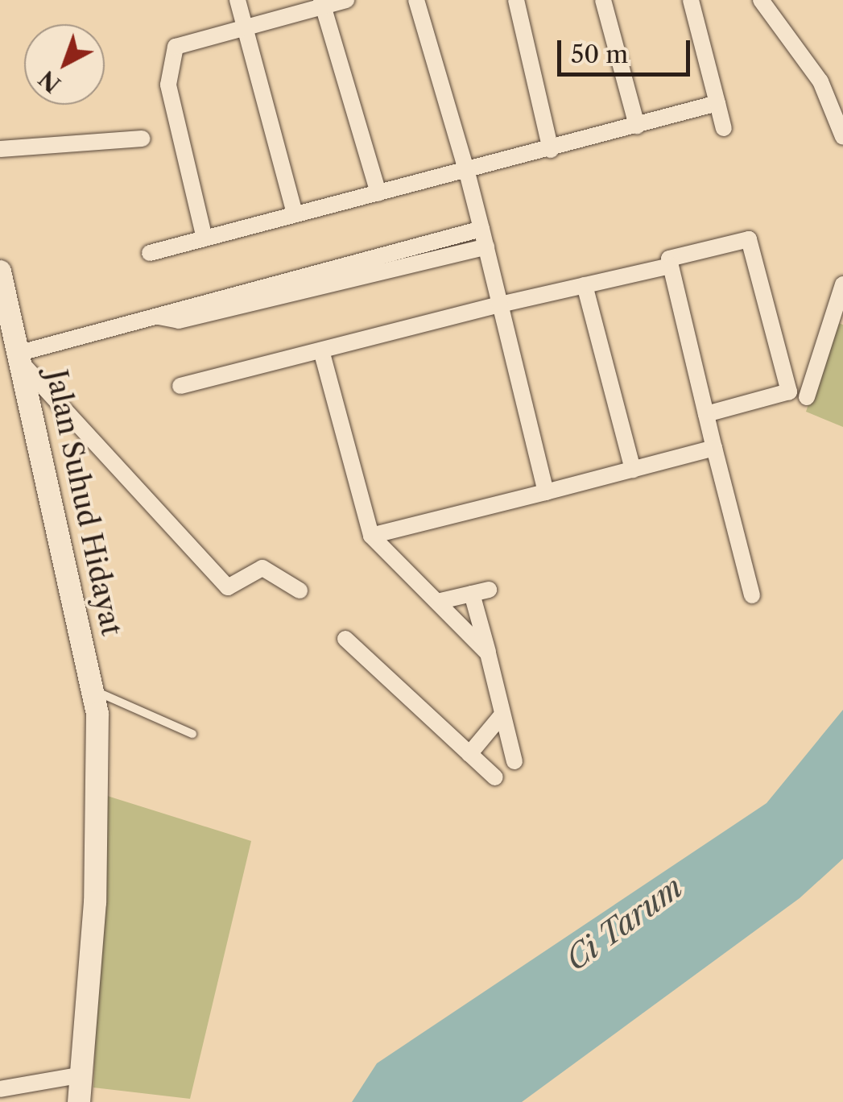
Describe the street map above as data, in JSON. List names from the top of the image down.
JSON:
{
  "streets": {
    "street": ["Jalan Suhud Hidayat"]
  },
  "water": ["Ci Tarum"],
  "scale_bar": "50 m",
  "north": "bottom left"
}
